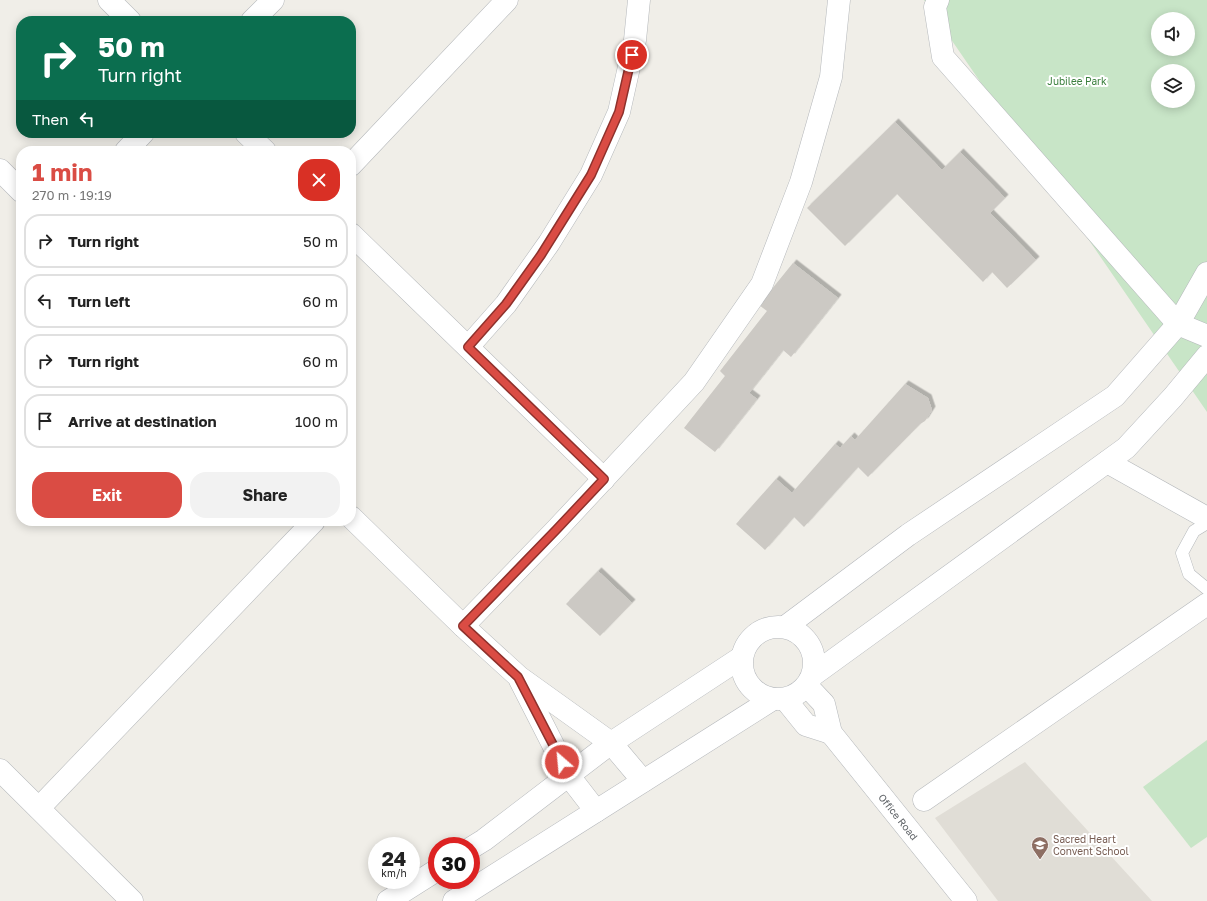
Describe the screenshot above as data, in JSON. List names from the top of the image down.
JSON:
{
  "streets": {
    "street": ["Office Road"]
  },
  "parks": ["Jubilee Park"],
  "places": {
    "school or university": ["Sacred Heart Convent School"]
  },
  "page": {
    "turn": ["50 m", "Turn right"],
    "then": "Then",
    "heading": ["1 min", "270 m · 19:19"],
    "list": [
      {
        "name": "Turn right",
        "value": "50 m"
      },
      {
        "name": "Turn left",
        "value": "60 m"
      },
      {
        "name": "Turn right",
        "value": "60 m"
      },
      {
        "name": "Arrive at destination",
        "value": "100 m"
      }
    ],
    "buttons": ["Exit", "Share"],
    "speed": "24 km/h",
    "limit": "30"
  }
}
